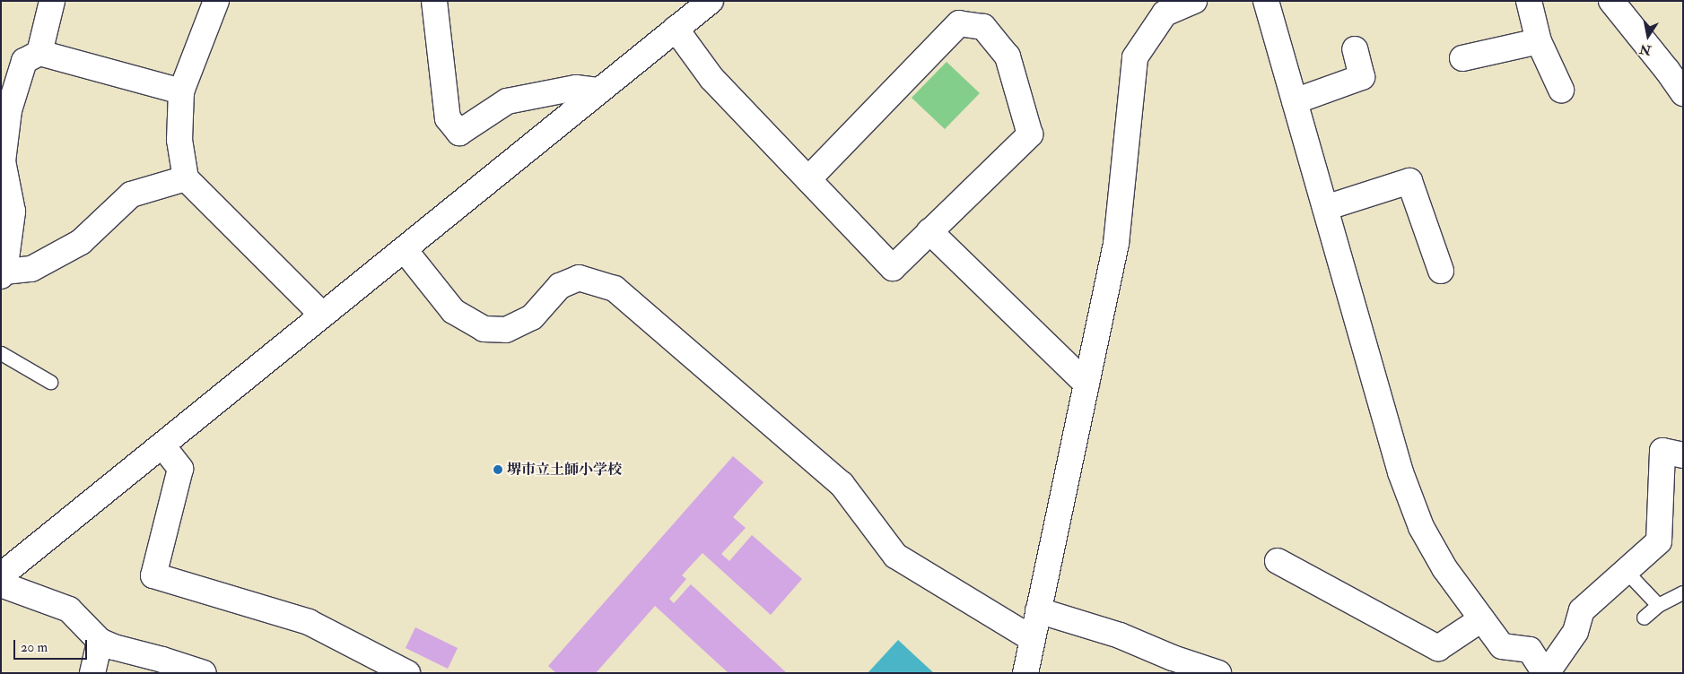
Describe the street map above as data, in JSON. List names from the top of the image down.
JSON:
{
  "places": ["堺市立土師小学校"],
  "scale_bar": "20 m",
  "north": "bottom"
}
